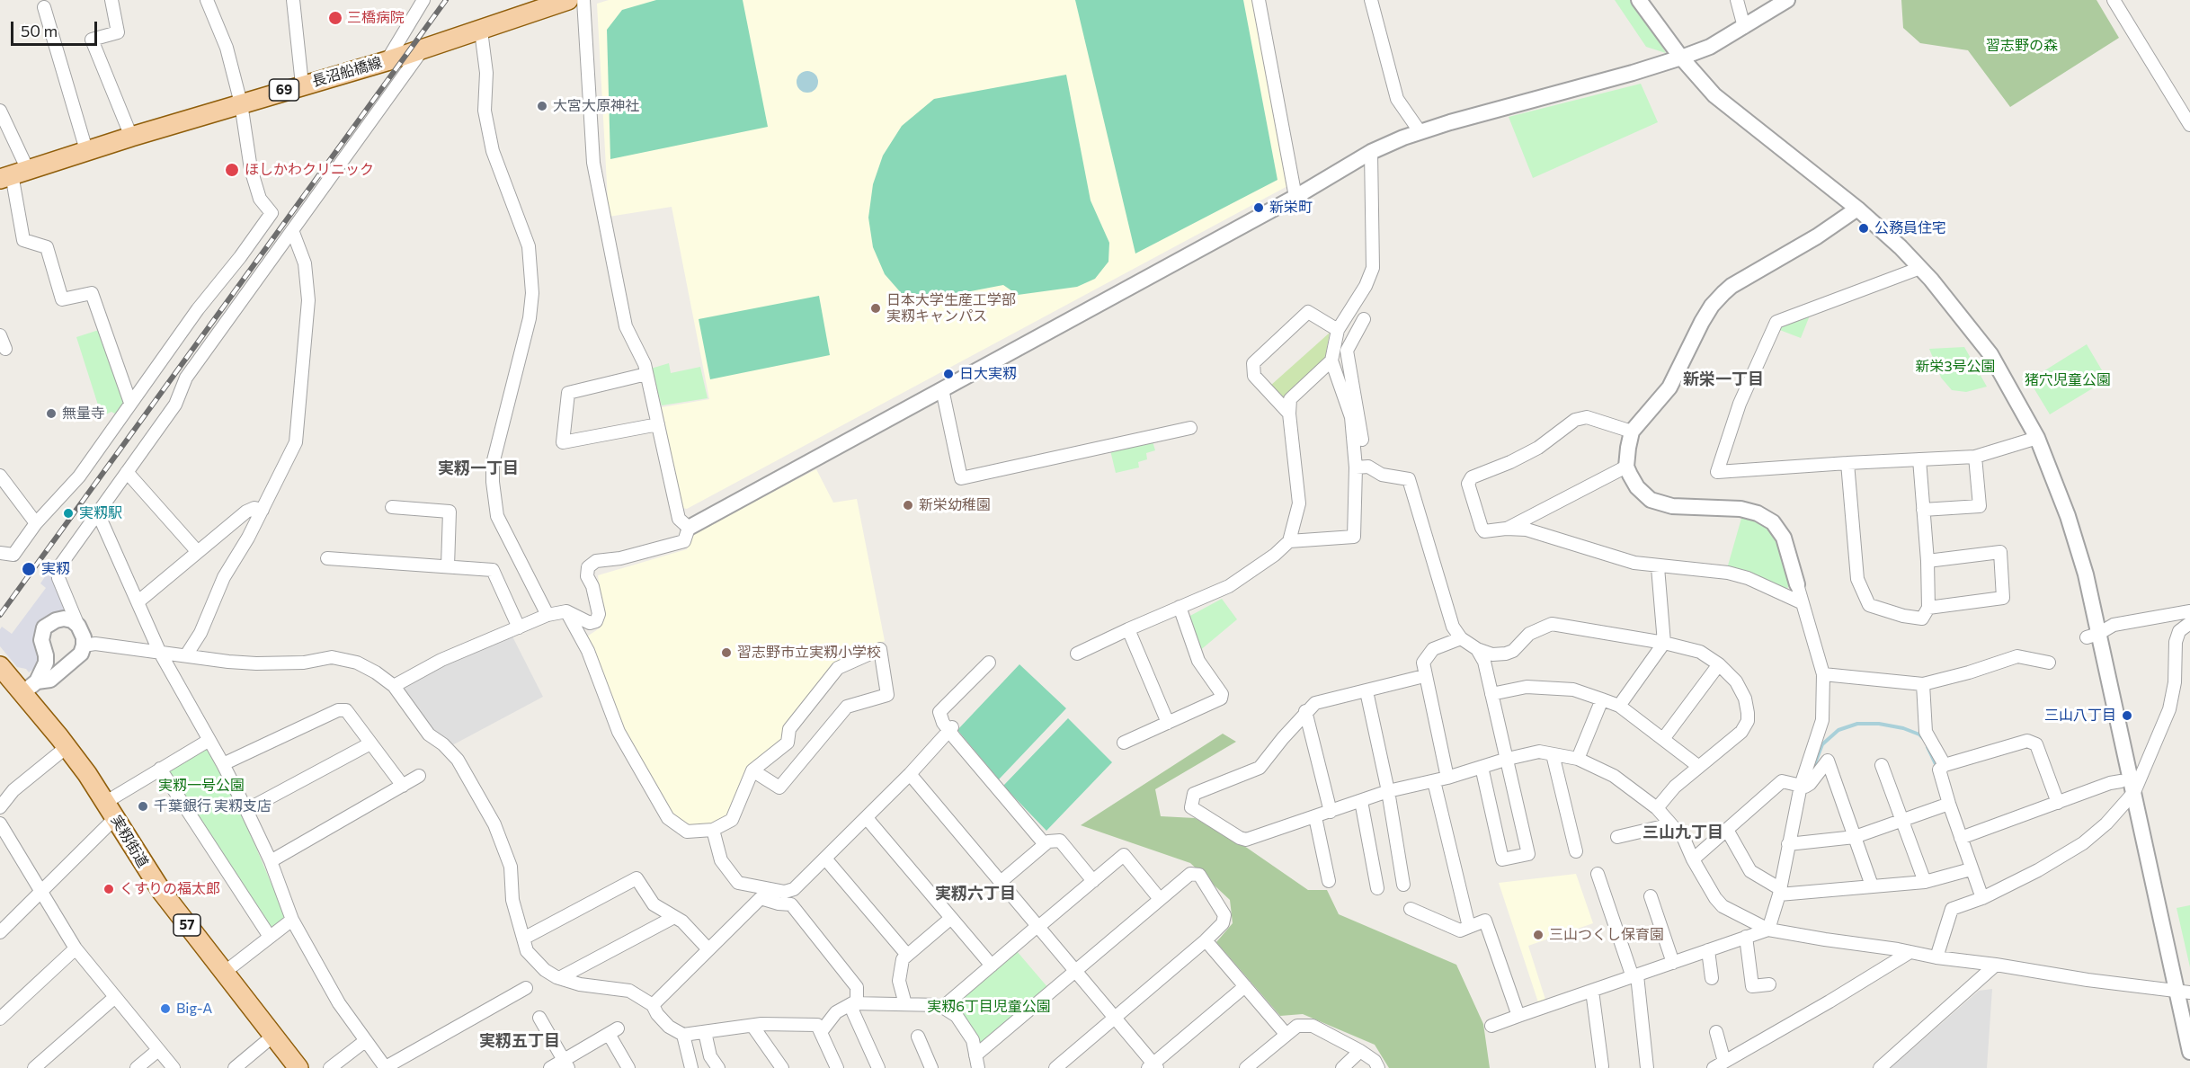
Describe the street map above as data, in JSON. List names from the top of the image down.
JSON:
{
  "streets": {
    "main road": [
      "長沼船橋線",
      "69",
      "実籾街道",
      "57"
    ]
  },
  "districts": [
    "新栄一丁目",
    "実籾一丁目",
    "三山九丁目",
    "実籾六丁目",
    "実籾五丁目"
  ],
  "parks": [
    "習志野の森",
    "新栄3号公園",
    "猪穴児童公園",
    "実籾一号公園",
    "実籾6丁目児童公園"
  ],
  "places": [
    "三橋病院",
    "大宮大原神社",
    "ほしかわクリニック",
    "新栄町",
    "公務員住宅",
    "日本大学生産工学部 実籾キャンパス",
    "日大実籾",
    "無量寺",
    "新栄幼稚園",
    "実籾駅",
    "実籾",
    "習志野市立実籾小学校",
    "三山八丁目",
    "千葉銀行 実籾支店",
    "くすりの福太郎",
    "三山つくし保育園",
    "Big-A"
  ],
  "scale_bar": "50 m"
}
